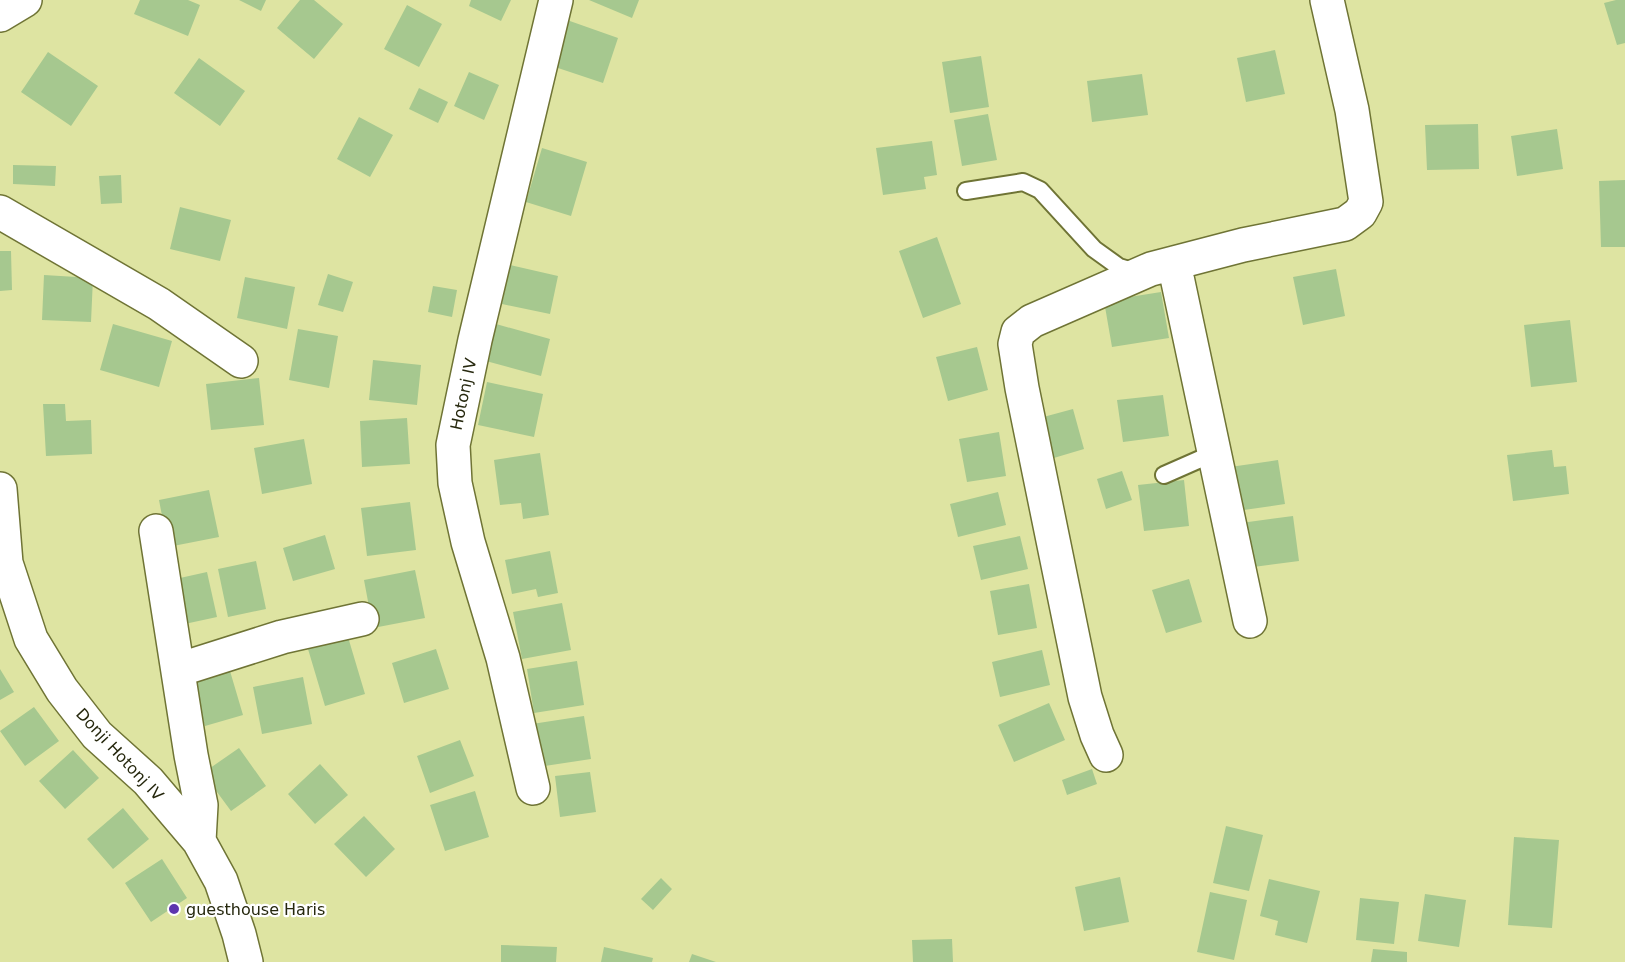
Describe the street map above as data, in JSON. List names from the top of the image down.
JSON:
{
  "streets": {
    "street": ["Hotonj IV", "Donji Hotonj IV"]
  },
  "places": ["guesthouse Haris"]
}
